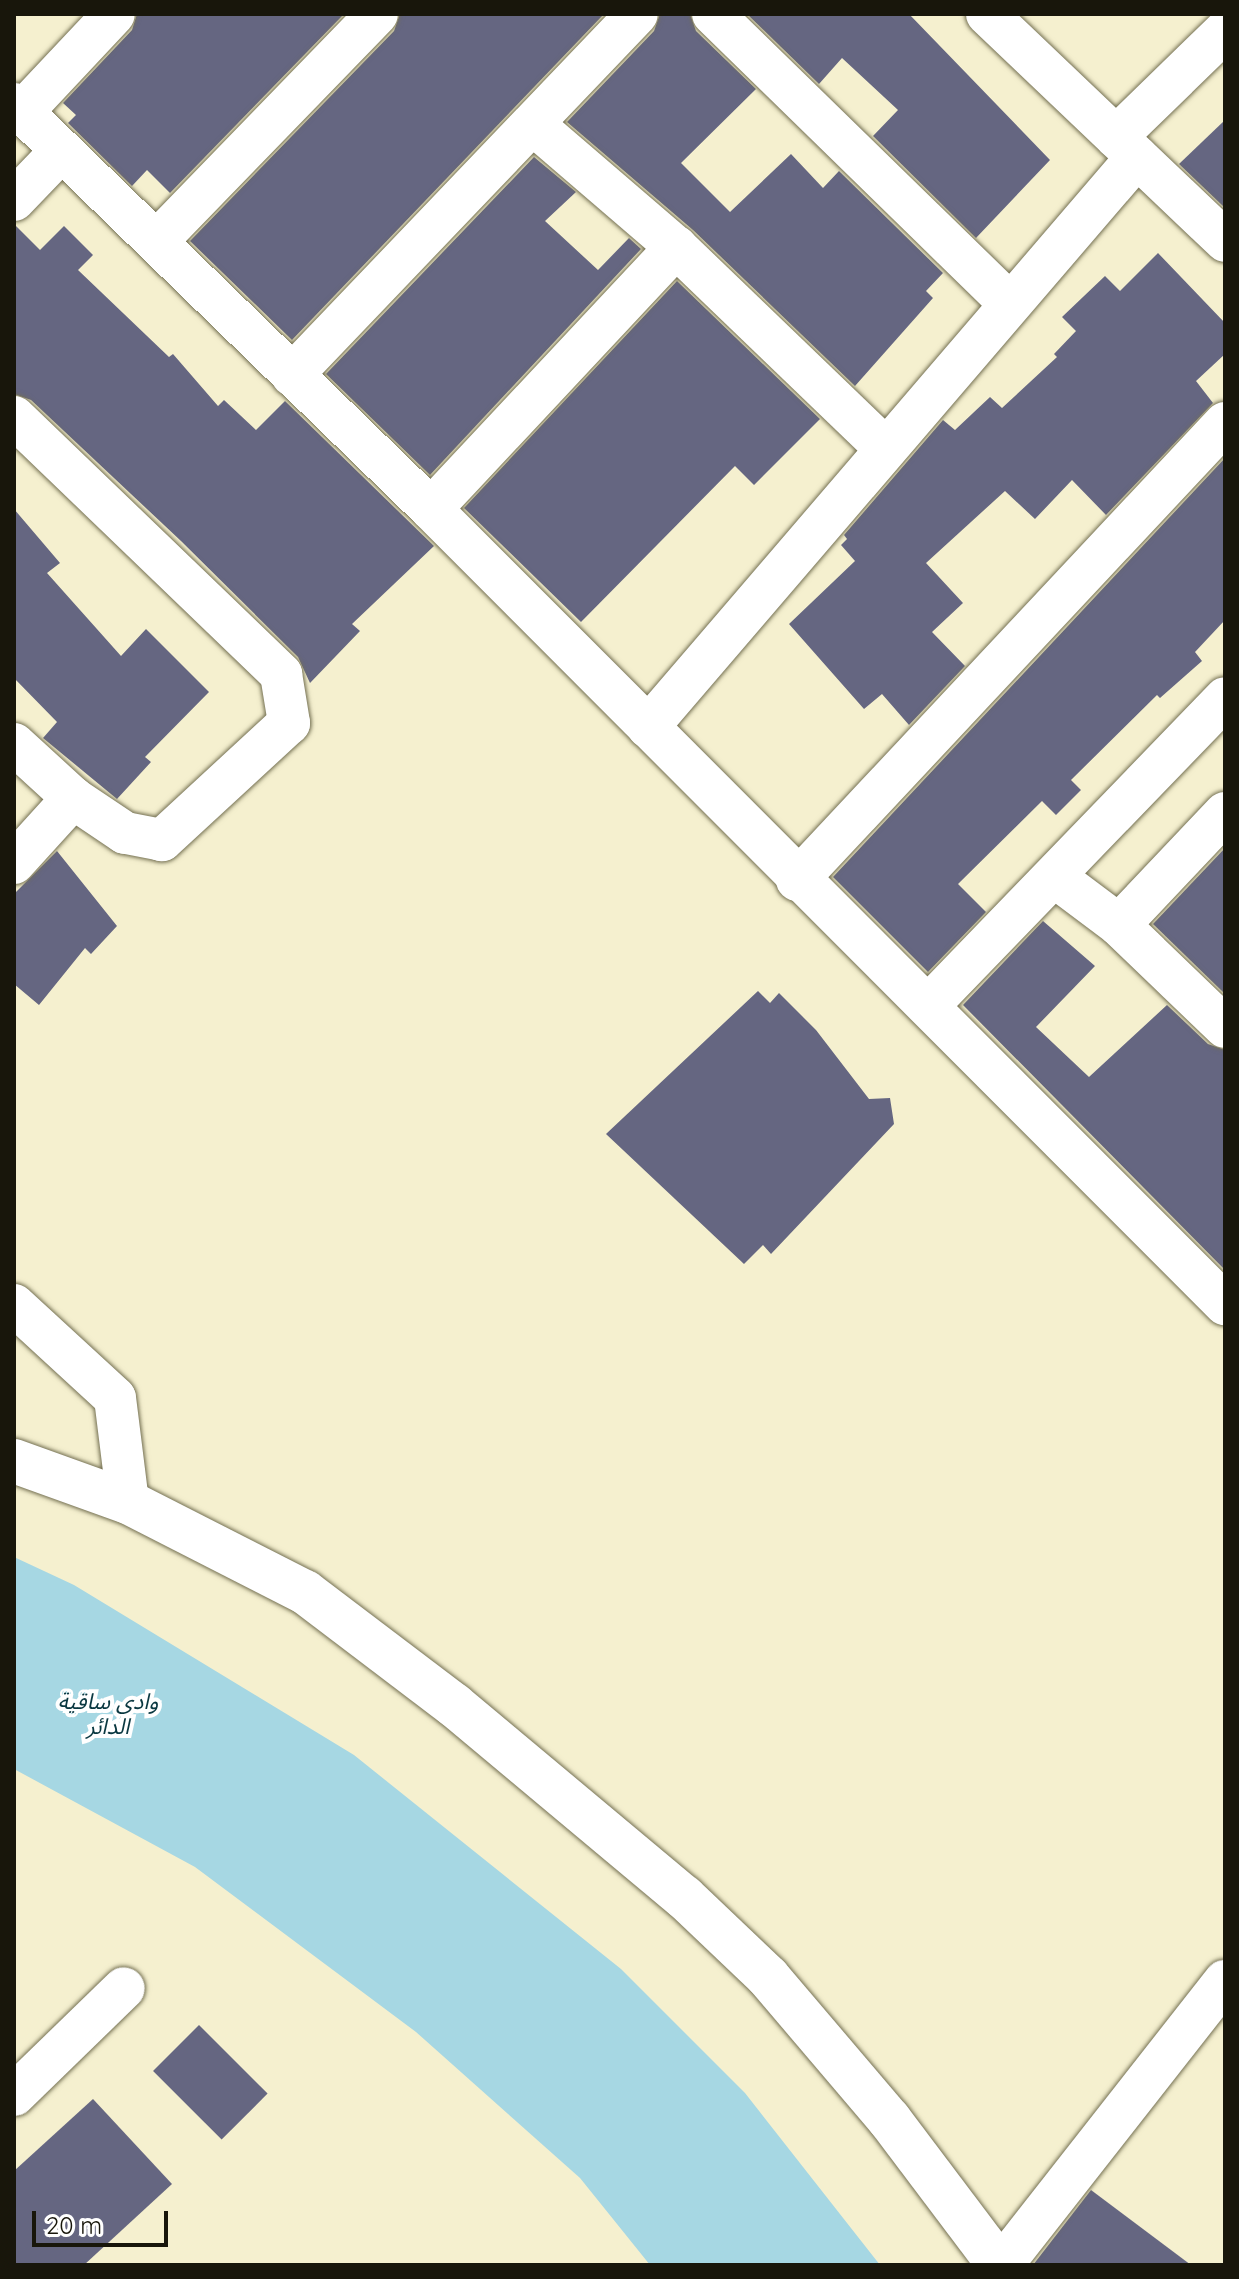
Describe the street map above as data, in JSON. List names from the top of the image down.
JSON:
{
  "water": ["وادي ساقية الدائر"],
  "scale_bar": "20 m"
}
